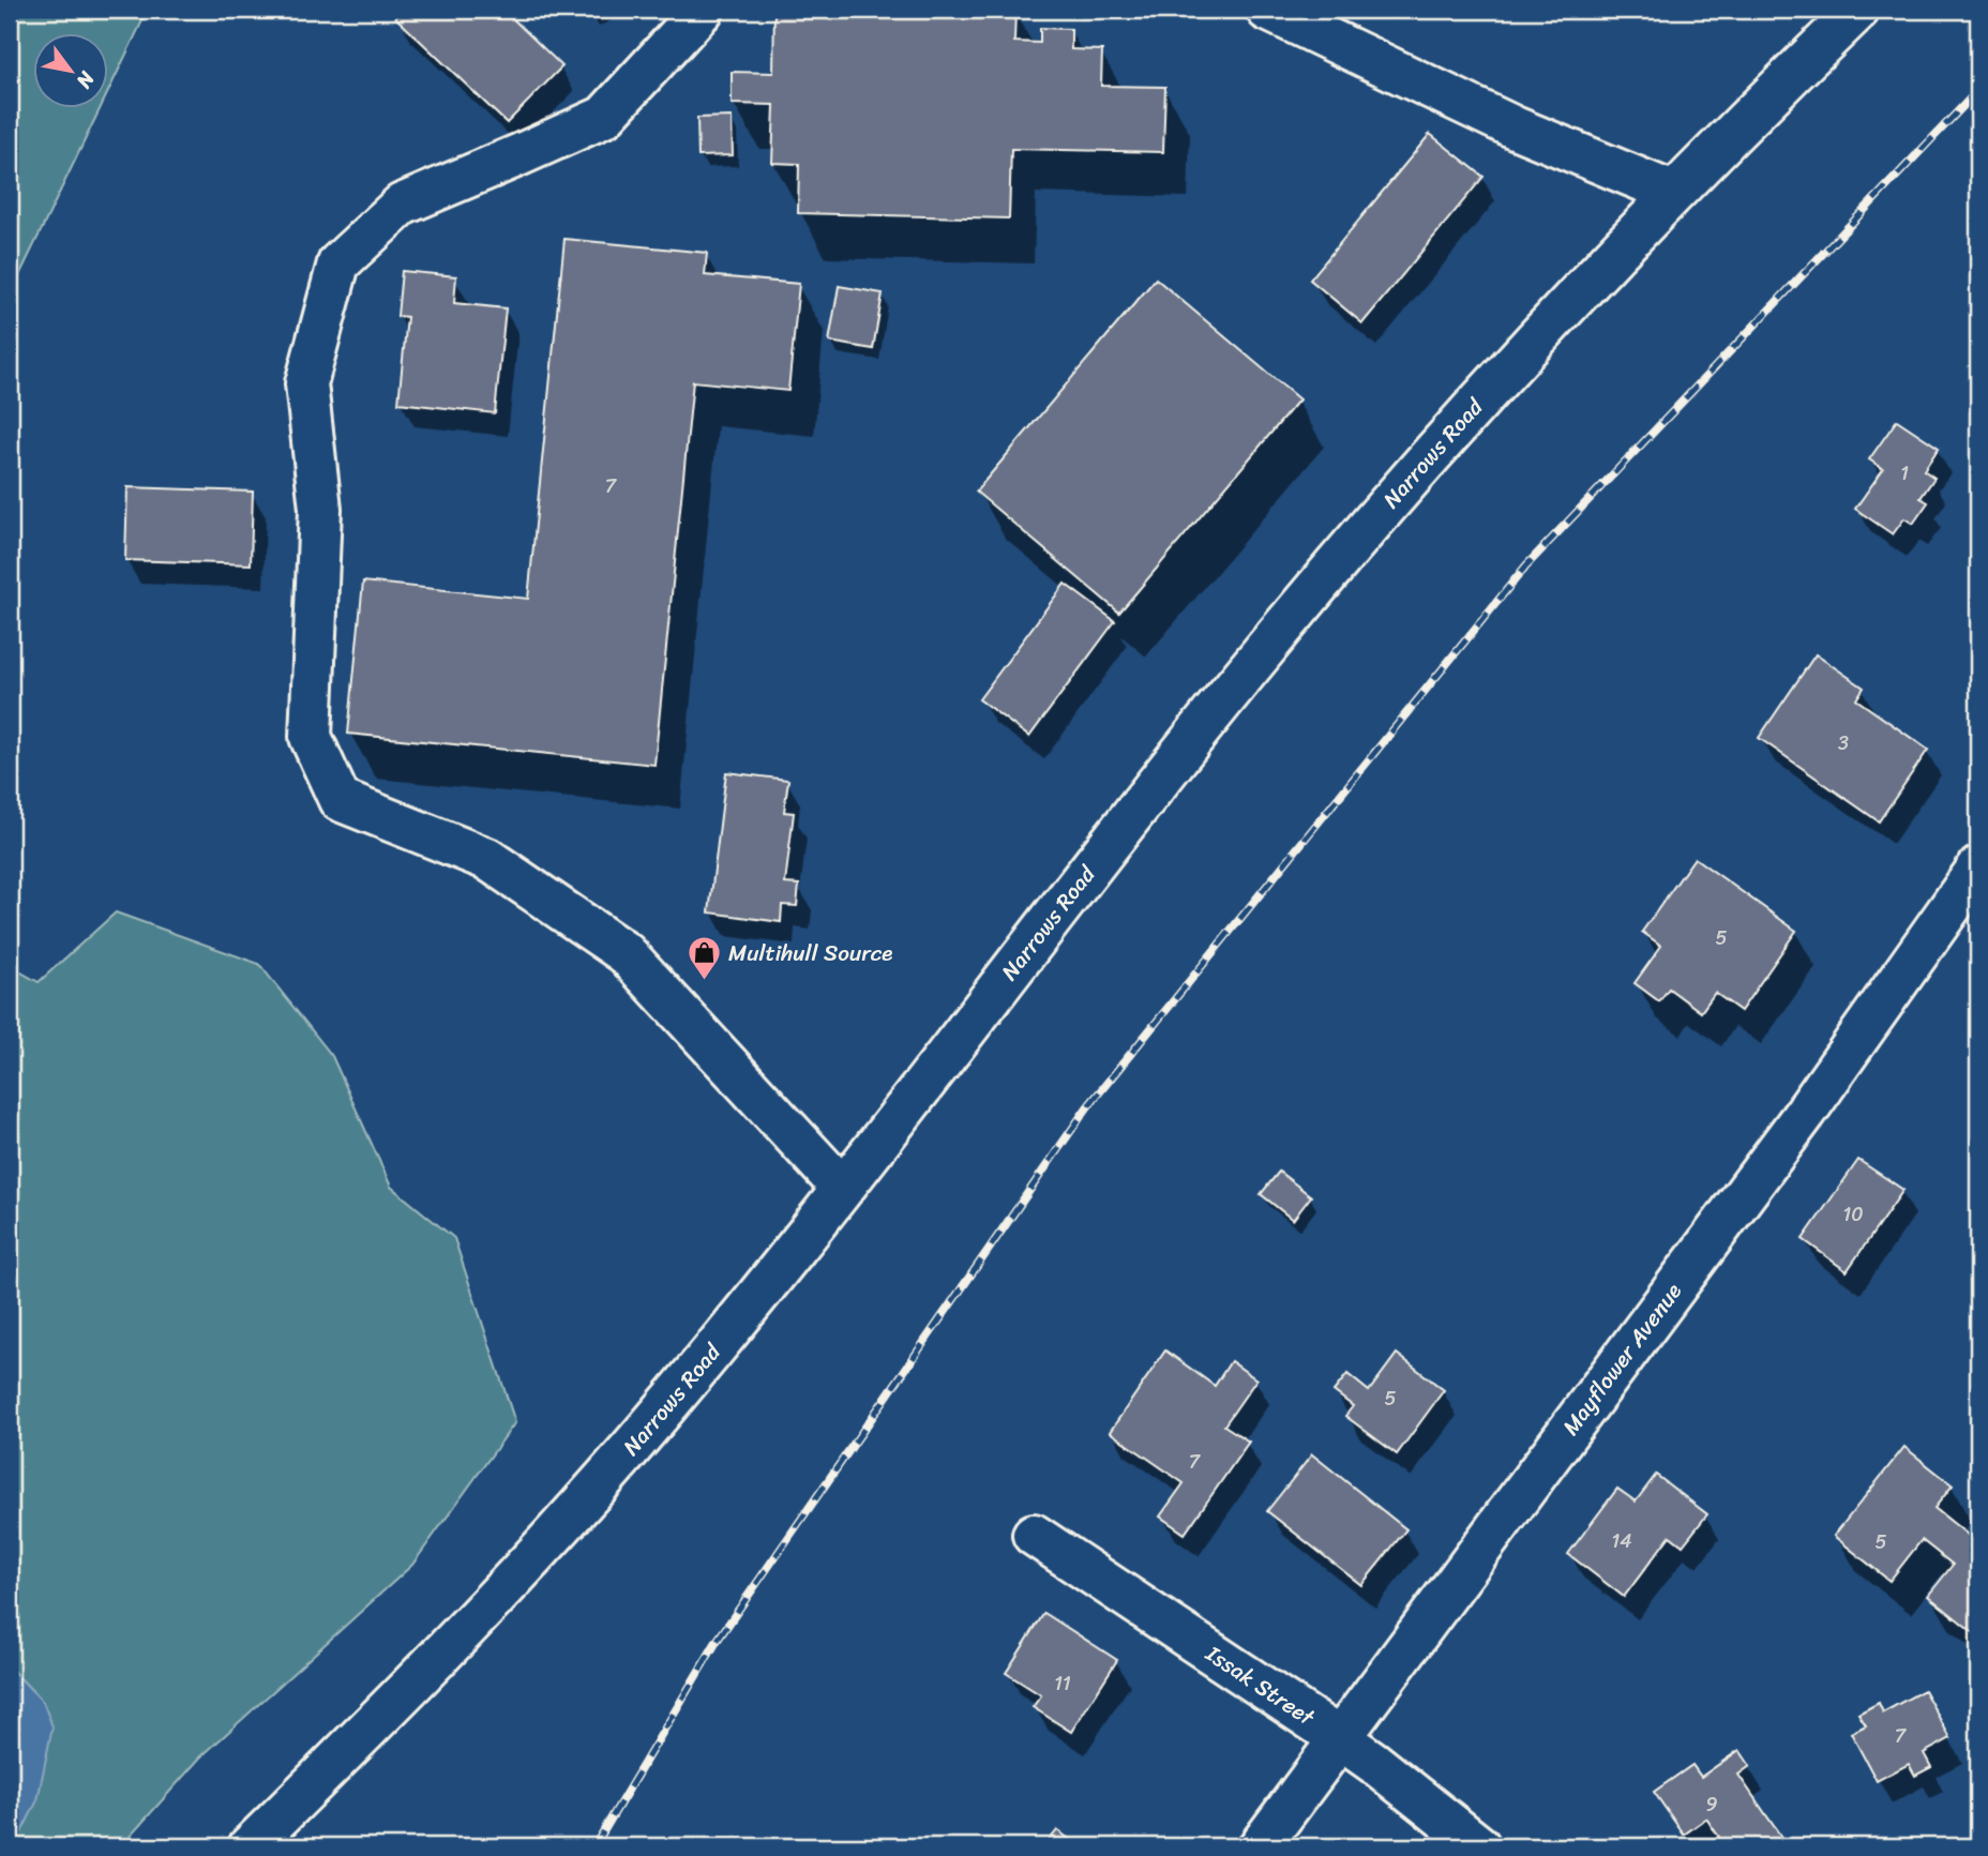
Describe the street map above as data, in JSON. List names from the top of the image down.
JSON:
{
  "streets": {
    "main road": ["Narrows Road", "Mayflower Avenue", "Issak Street"]
  },
  "crossings": [
    ["Mayflower Avenue", "Issak Street"]
  ],
  "places": {
    "shop": ["Multihull Source"]
  },
  "house_numbers": [
    "1",
    "7",
    "3",
    "5",
    "10",
    "5",
    "7",
    "14",
    "5",
    "11",
    "7",
    "9"
  ],
  "north": "bottom right"
}
